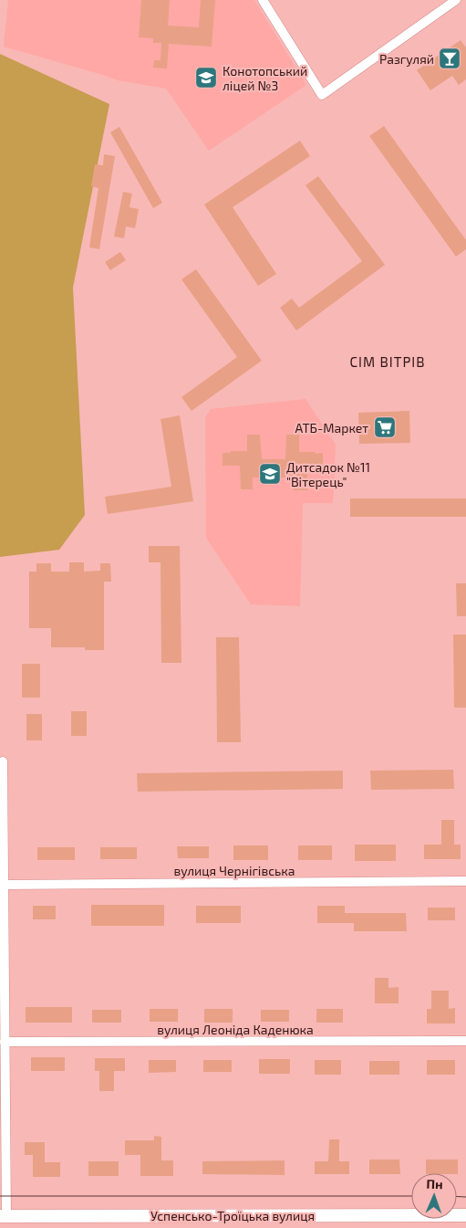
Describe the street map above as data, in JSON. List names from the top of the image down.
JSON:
{
  "streets": {
    "street": ["вулиця Чернігівська", "вулиця Леоніда Каденюка", "Успенсько-Троїцька вулиця"]
  },
  "districts": ["СІМ ВІТРІВ"],
  "places": {
    "bar": ["Разгуляй"],
    "school or university": ["Конотопський ліцей №3", "Дитсадок №11 \"Вітерець\""],
    "supermarket": ["АТБ-Маркет"]
  },
  "north": "top"
}
